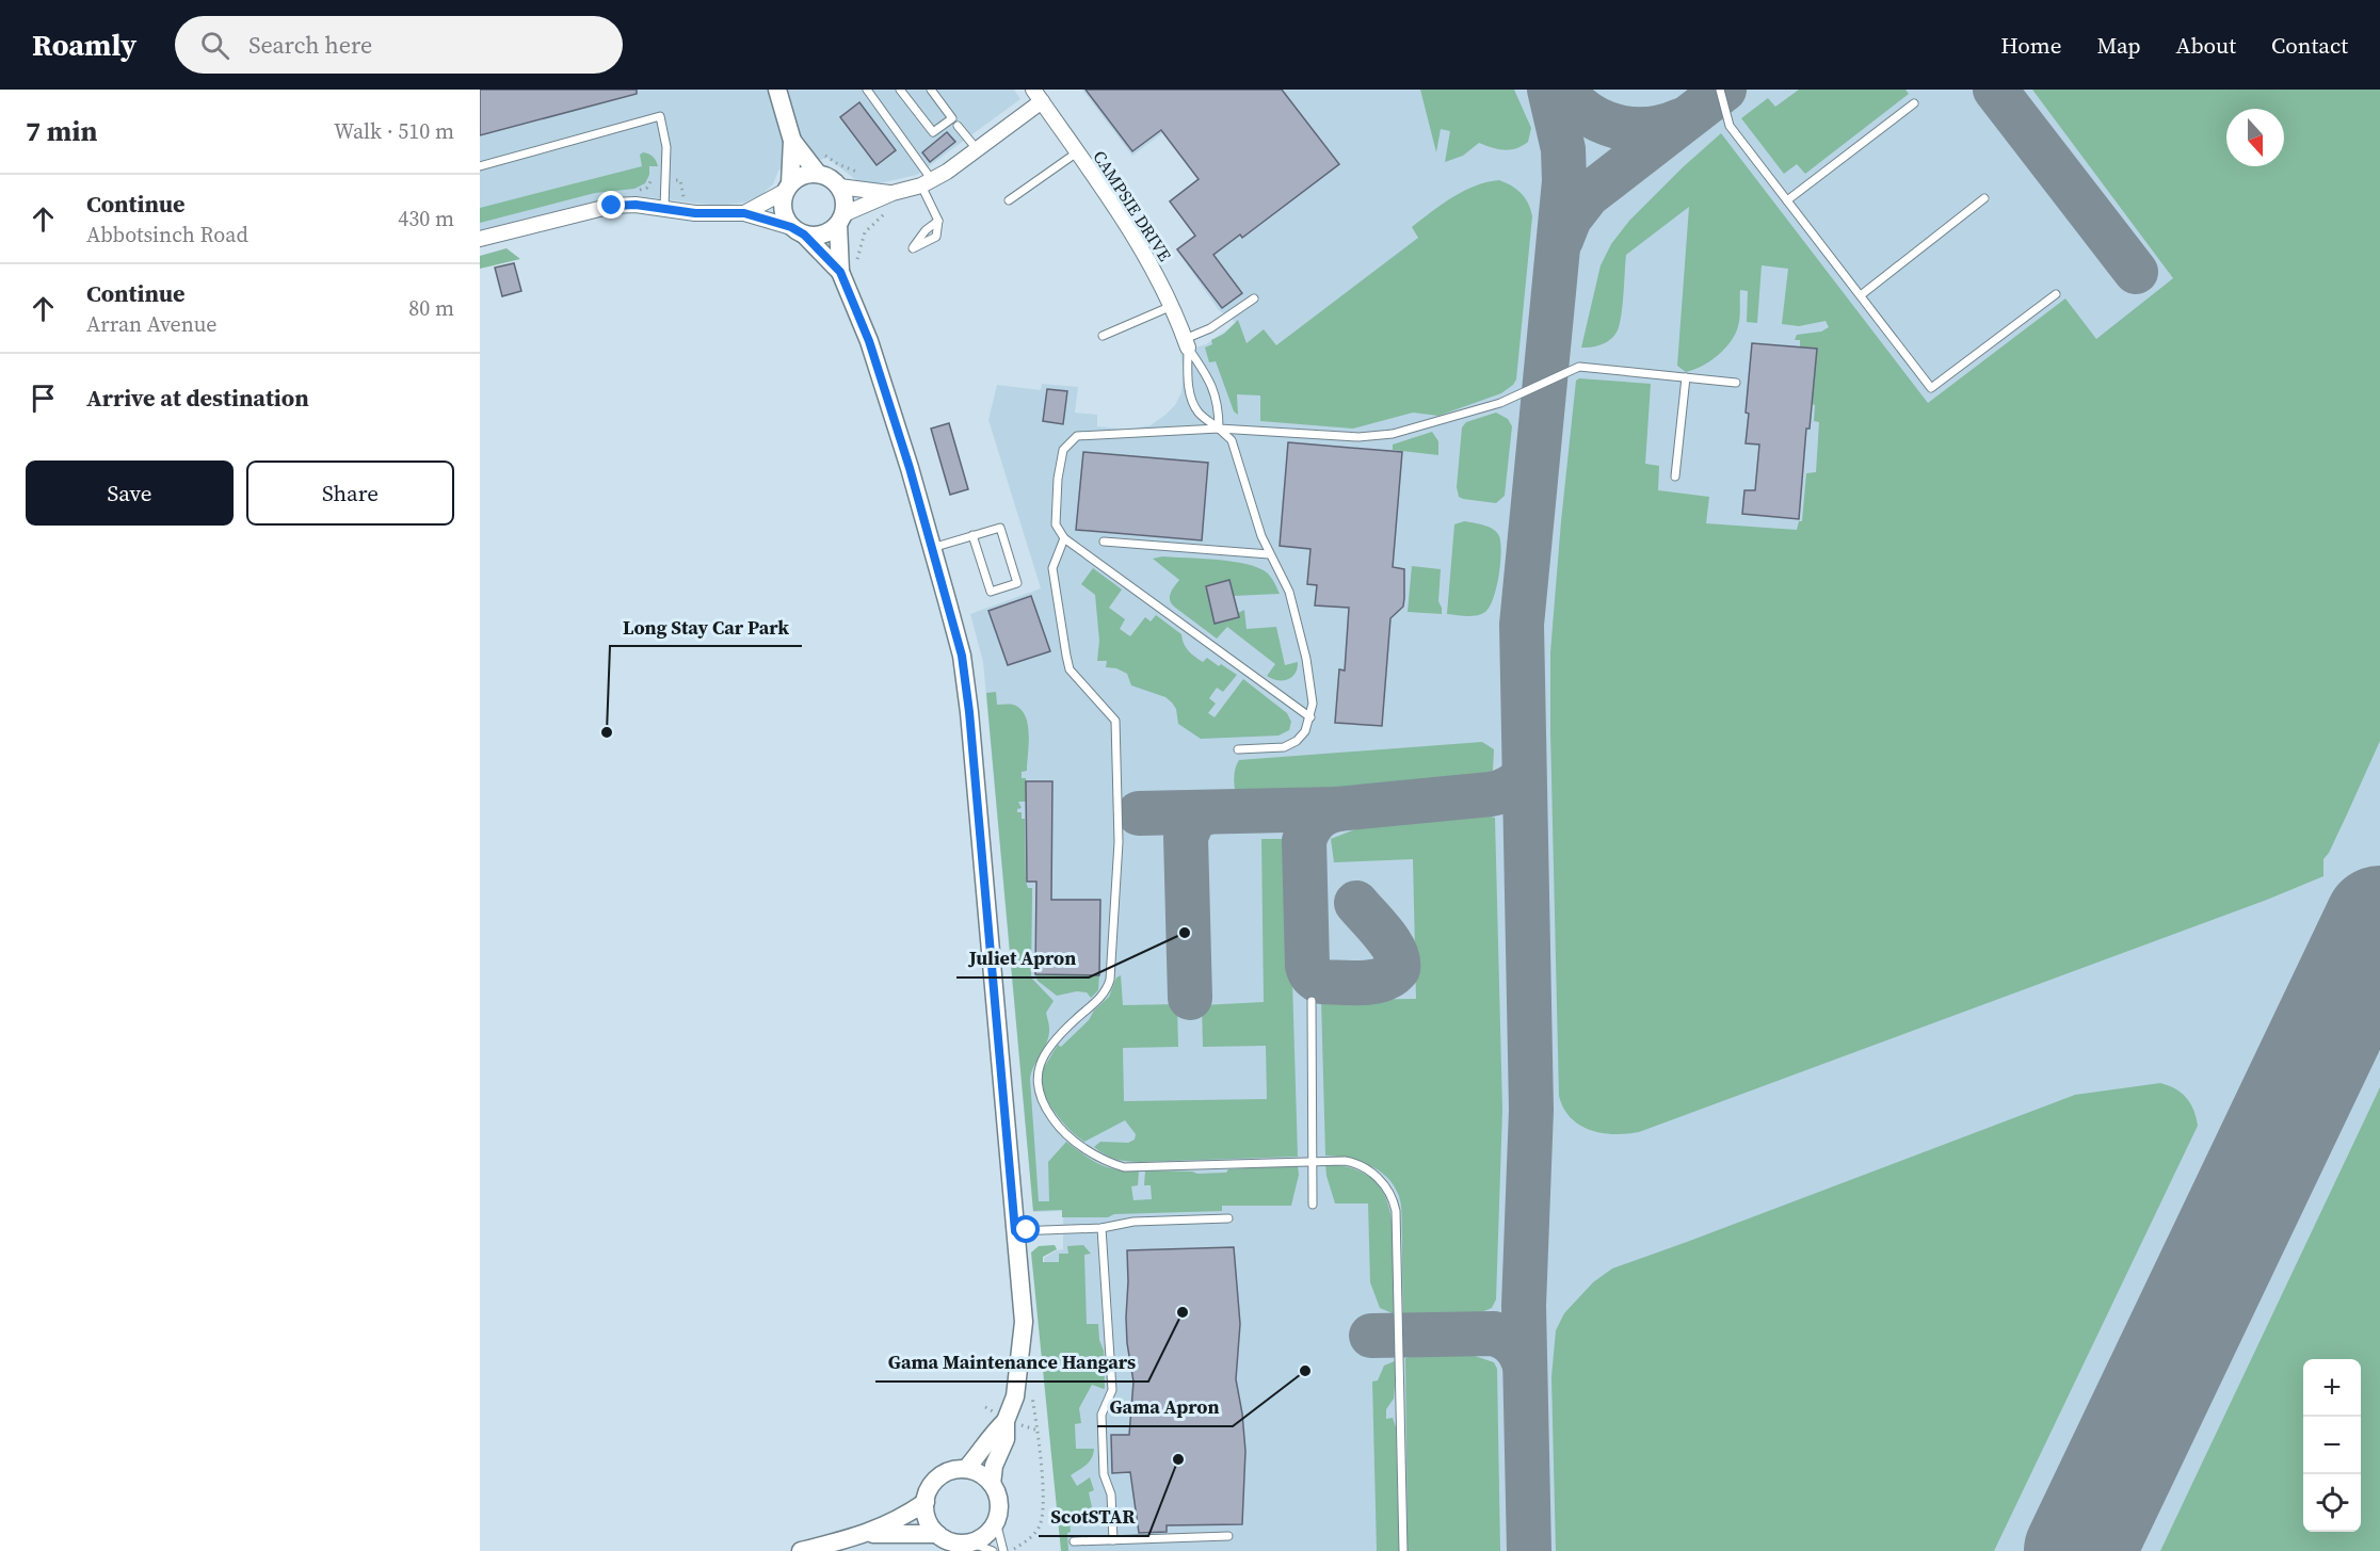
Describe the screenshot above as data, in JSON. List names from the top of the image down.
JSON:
{
  "streets": {
    "street": ["CAMPSIE DRIVE"]
  },
  "places": [
    "Long Stay Car Park",
    "Juliet Apron",
    "Gama Maintenance Hangars",
    "Gama Apron",
    "ScotSTAR"
  ],
  "north": "bottom",
  "page": {
    "header": "Roamly",
    "search": "Search here",
    "nav": [
      "Home",
      "Map",
      "About",
      "Contact"
    ],
    "heading": ["7 min", "Walk · 510 m"],
    "list": [
      ["Continue", "Abbotsinch Road", "430 m"],
      ["Continue", "Arran Avenue", "80 m"],
      "Arrive at destination"
    ],
    "buttons": ["Save", "Share"],
    "map_buttons": ["+", "−"]
  }
}
